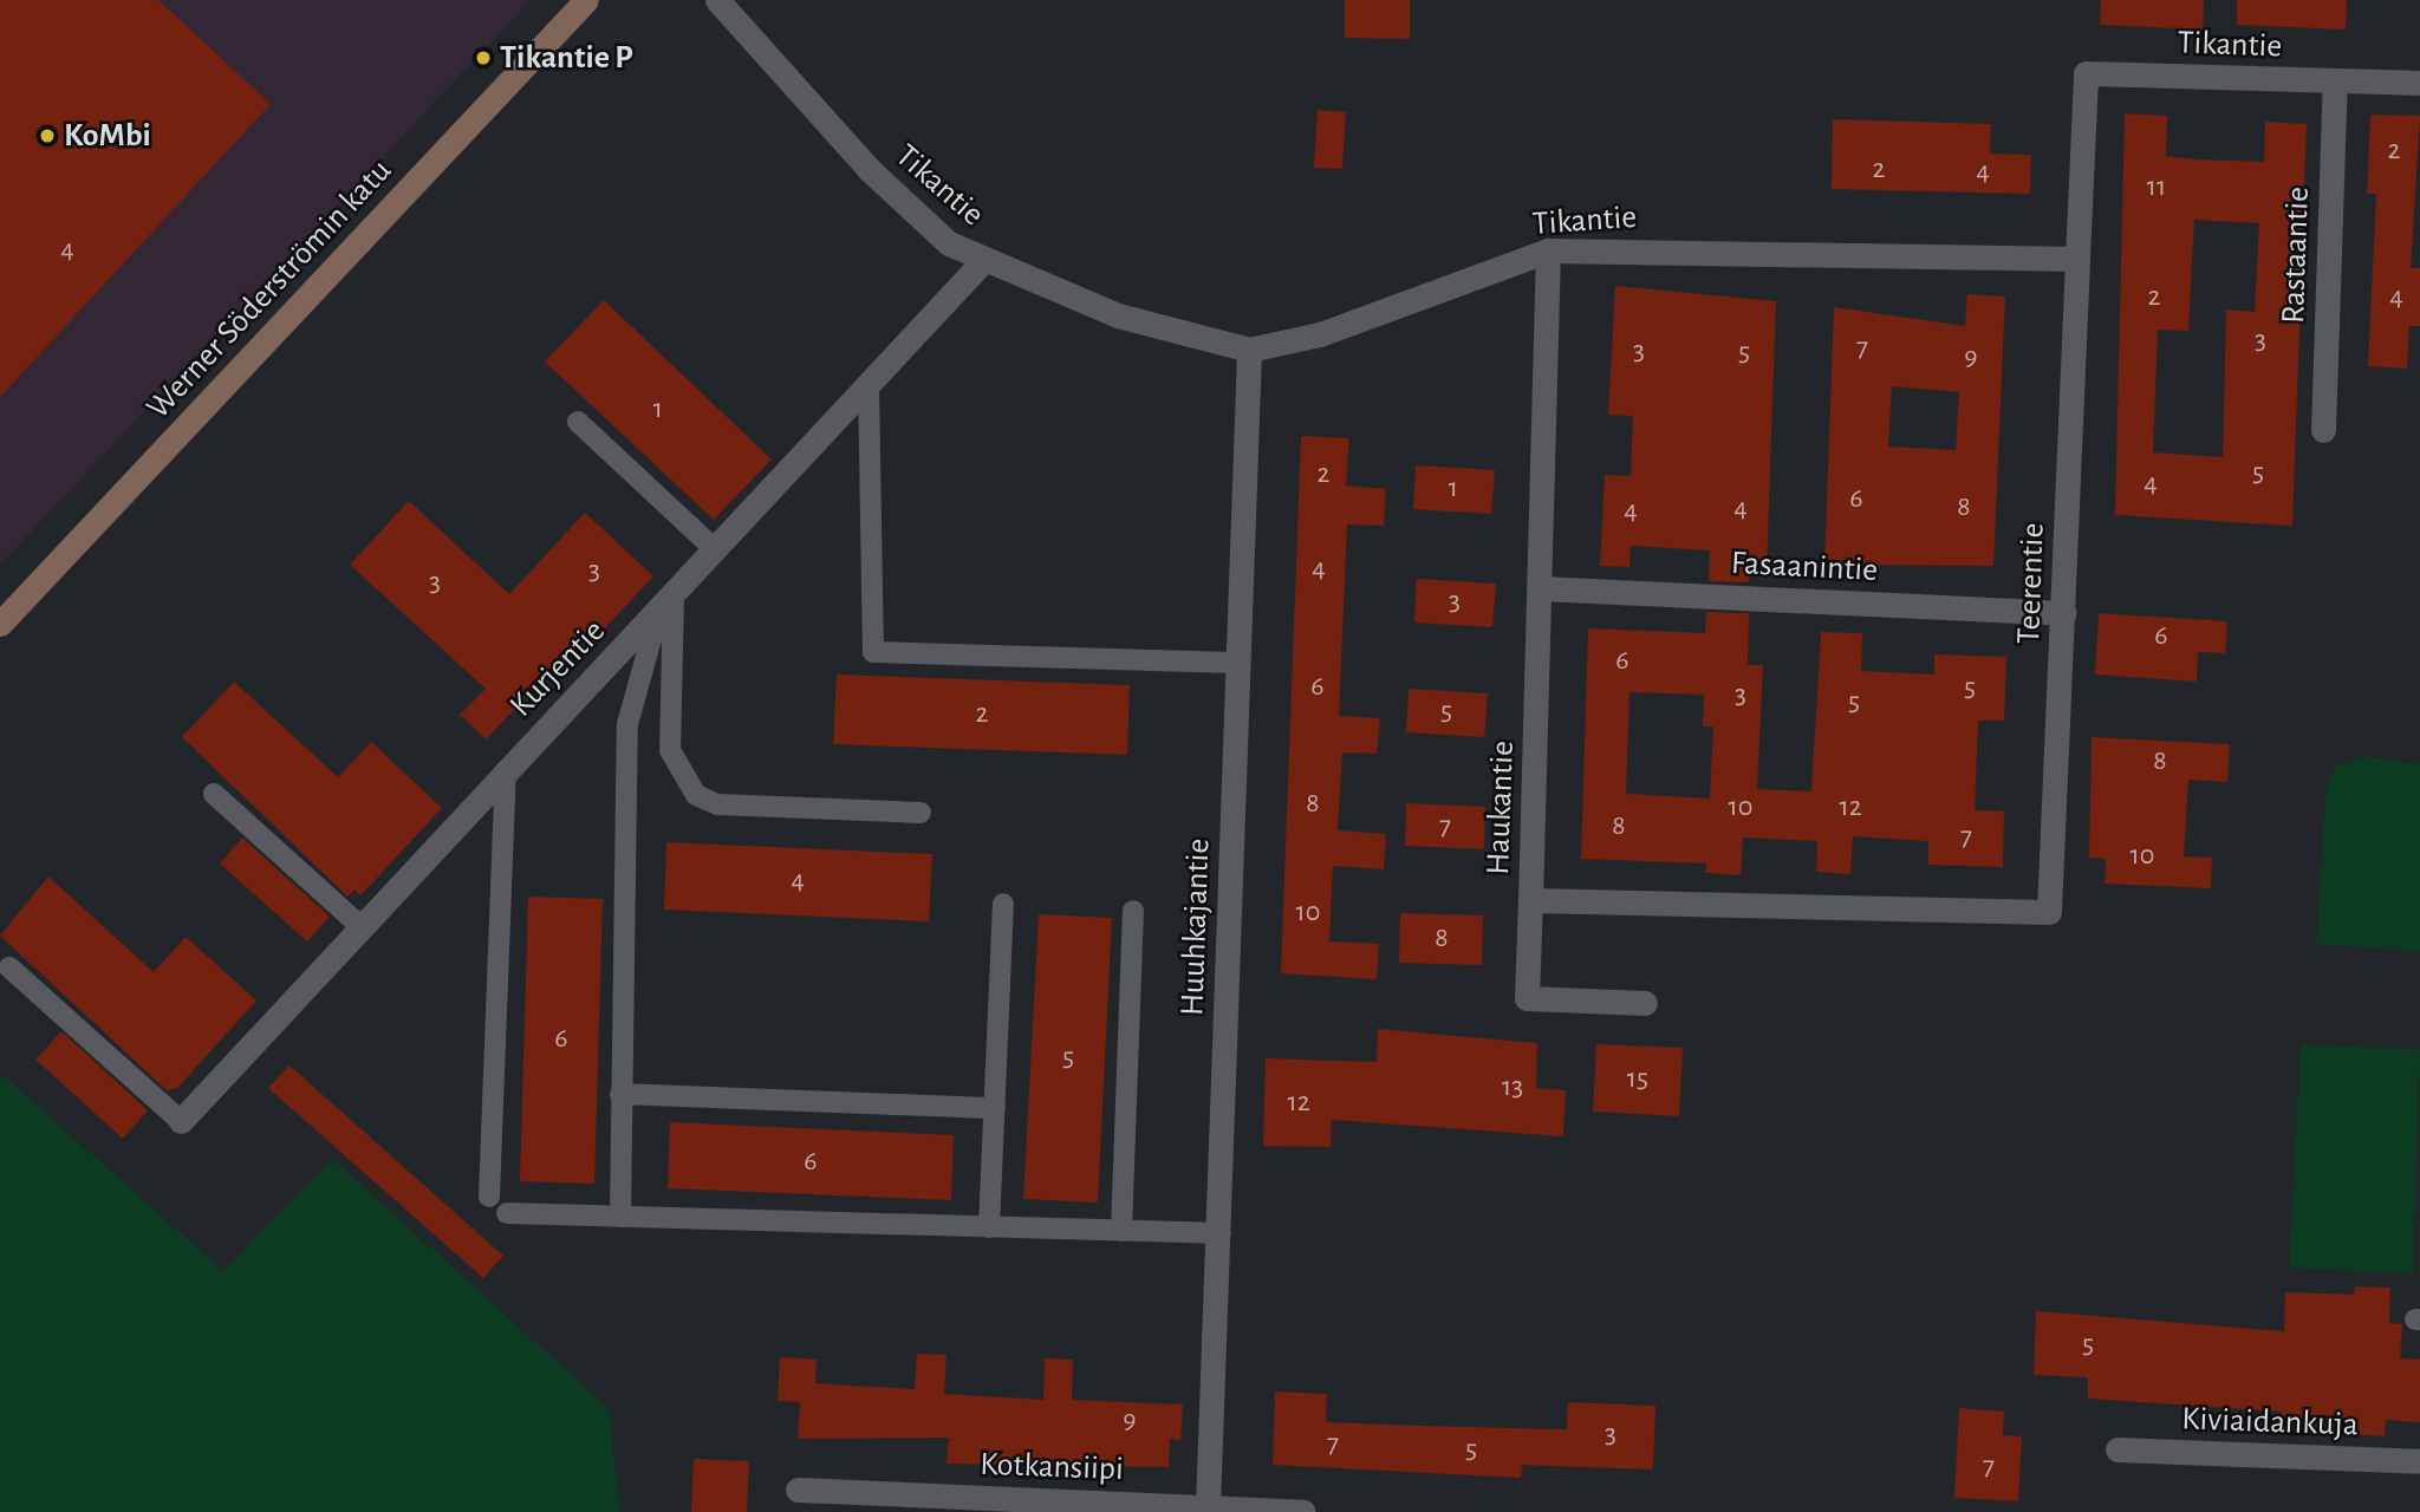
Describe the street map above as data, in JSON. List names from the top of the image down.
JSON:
{
  "streets": {
    "street": [
      "Tikantie",
      "Rastaantie",
      "Werner Söderströmin katu",
      "Fasaanintie",
      "Teerentie",
      "Kurjentie",
      "Haukantie",
      "Huuhkajantie",
      "Kiviaidankuja",
      "Kotkansiipi"
    ]
  },
  "crossings": [
    ["Tikantie", "Rastaantie"],
    ["Tikantie", "Teerentie"],
    ["Tikantie", "Kurjentie"],
    ["Tikantie", "Haukantie"],
    ["Tikantie", "Huuhkajantie"],
    ["Fasaanintie", "Teerentie"],
    ["Fasaanintie", "Haukantie"],
    ["Teerentie", "Haukantie"],
    ["Huuhkajantie", "Kotkansiipi"]
  ],
  "places": ["Tikantie P", "KoMbi"],
  "house_numbers": [
    "2",
    "2",
    "4",
    "11",
    "4",
    "2",
    "4",
    "3",
    "7",
    "3",
    "5",
    "9",
    "1",
    "5",
    "2",
    "4",
    "1",
    "6",
    "8",
    "4",
    "4",
    "4",
    "3",
    "3",
    "3",
    "6",
    "6",
    "6",
    "5",
    "3",
    "5",
    "5",
    "2",
    "8",
    "8",
    "10",
    "12",
    "7",
    "8",
    "7",
    "10",
    "4",
    "10",
    "8",
    "6",
    "5",
    "15",
    "13",
    "12",
    "6",
    "5",
    "9",
    "3",
    "7",
    "5",
    "7"
  ]
}
